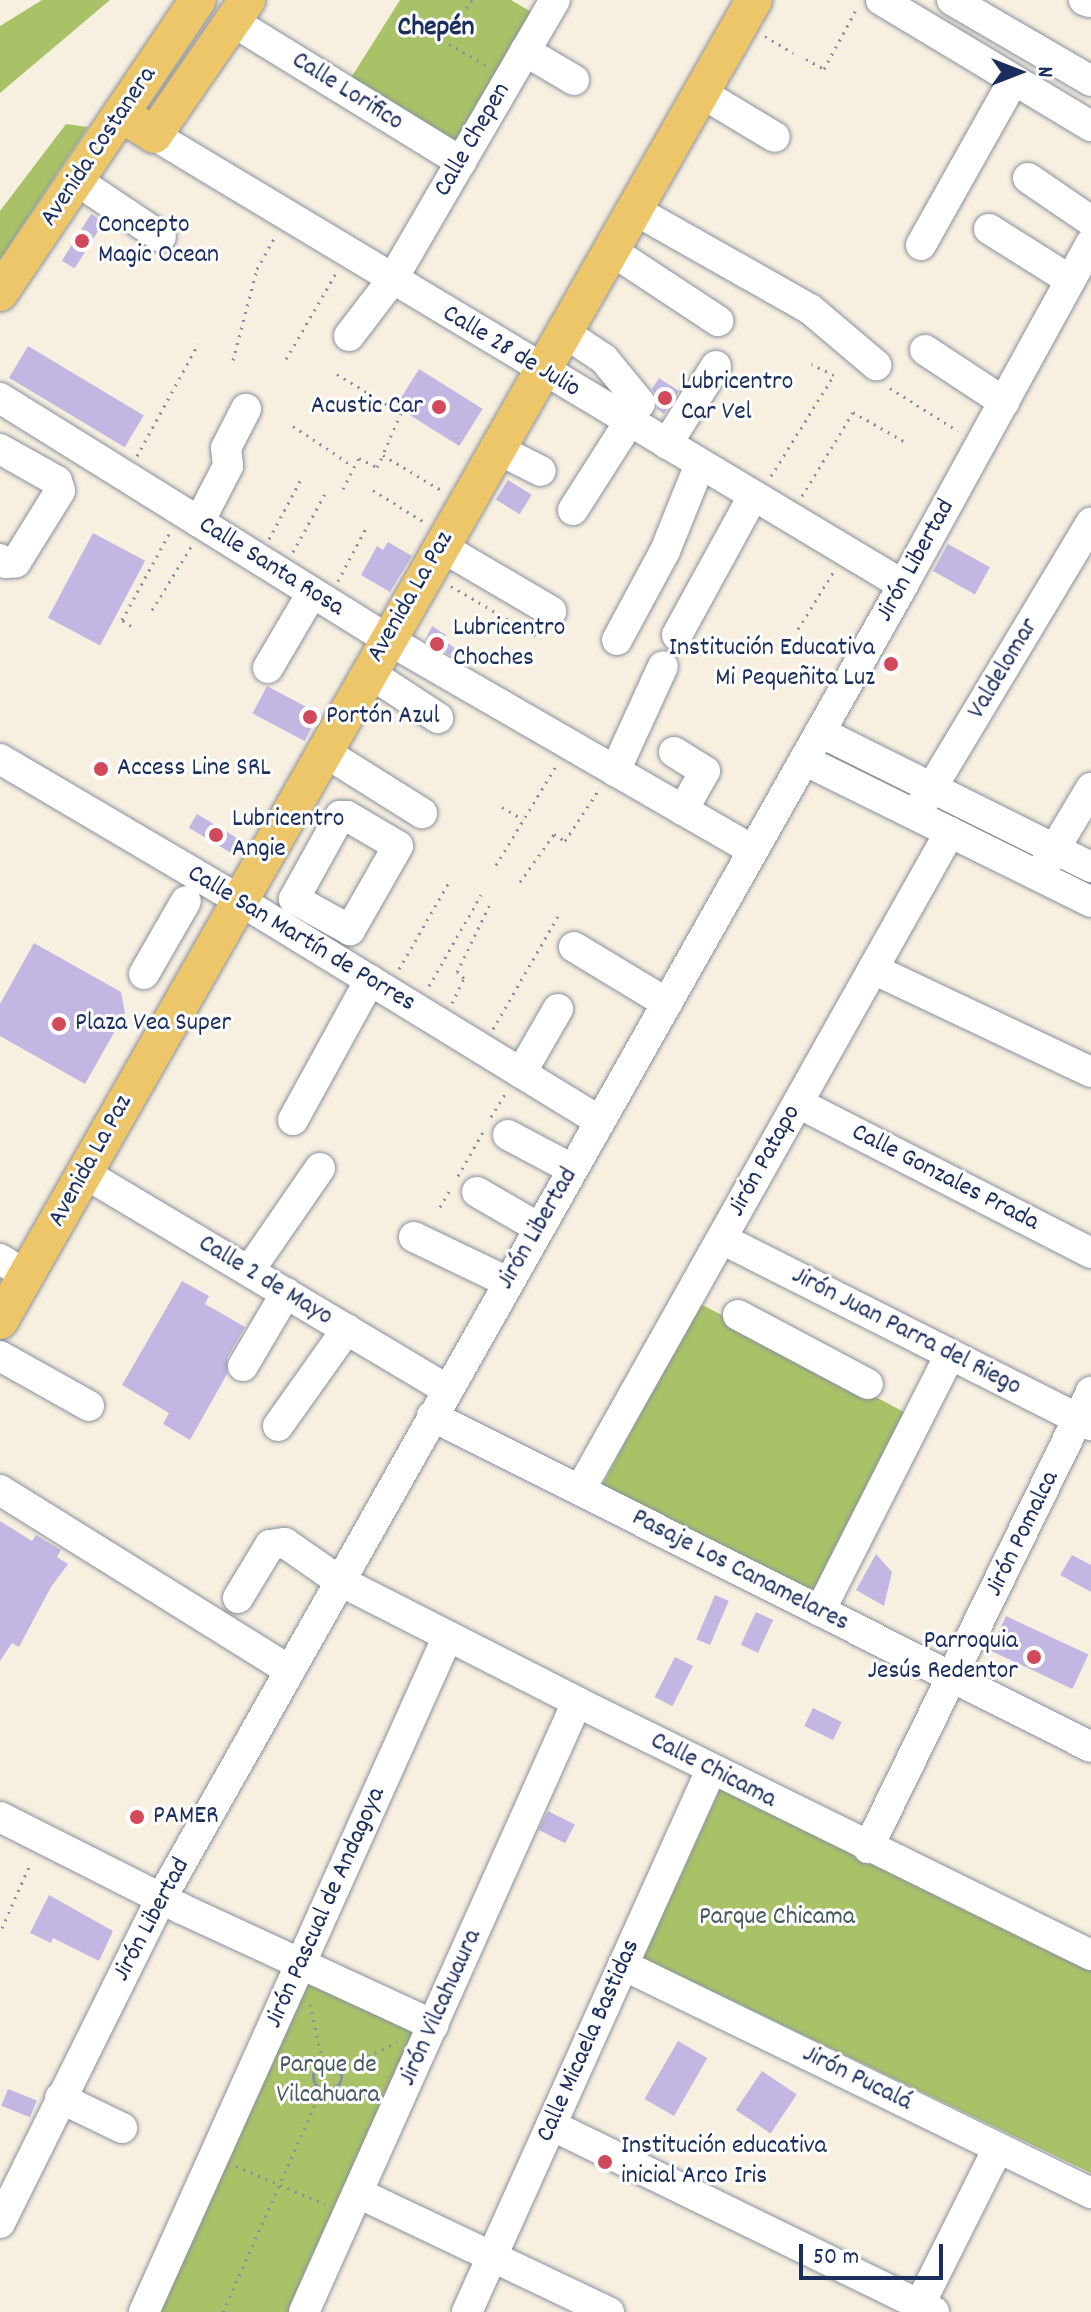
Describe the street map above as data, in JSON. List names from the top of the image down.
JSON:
{
  "streets": {
    "main road": ["Avenida Costanera", "Calle 28 de Julio", "Avenida La Paz"],
    "street": [
      "Calle Lorifico",
      "Calle Chepen",
      "Jirón Libertad",
      "Calle Santa Rosa",
      "Valdelomar",
      "Calle San Martín de Porres",
      "Jirón Patapo",
      "Calle Gonzales Prada",
      "Calle 2 de Mayo",
      "Jirón Juan Parra del Riego",
      "Jirón Pomalca",
      "Pasaje Los Canamelares",
      "Calle Chicama",
      "Jirón Pascual de Andagoya",
      "Jirón Vilcahuaura",
      "Calle Micaela Bastidas",
      "Jirón Pucalá"
    ]
  },
  "crossings": [
    ["Calle Lorifico", "Calle Chepen"],
    ["Calle Lorifico", "Avenida Costanera"],
    ["Calle Chepen", "Calle 28 de Julio"],
    ["Avenida Costanera", "Calle 28 de Julio"],
    ["Calle 28 de Julio", "Jirón Libertad"],
    ["Calle 28 de Julio", "Avenida La Paz"],
    ["Jirón Libertad", "Calle Santa Rosa"],
    ["Jirón Libertad", "Calle San Martín de Porres"],
    ["Jirón Libertad", "Calle 2 de Mayo"],
    ["Jirón Libertad", "Pasaje Los Canamelares"],
    ["Jirón Libertad", "Calle Chicama"],
    ["Calle Santa Rosa", "Avenida La Paz"],
    ["Avenida La Paz", "Calle San Martín de Porres"],
    ["Avenida La Paz", "Calle 2 de Mayo"],
    ["Jirón Patapo", "Calle Gonzales Prada"],
    ["Jirón Patapo", "Jirón Juan Parra del Riego"],
    ["Jirón Patapo", "Pasaje Los Canamelares"],
    ["Jirón Juan Parra del Riego", "Jirón Pomalca"],
    ["Jirón Pomalca", "Pasaje Los Canamelares"],
    ["Jirón Pomalca", "Calle Chicama"],
    ["Calle Chicama", "Jirón Pascual de Andagoya"],
    ["Calle Chicama", "Jirón Vilcahuaura"],
    ["Calle Chicama", "Calle Micaela Bastidas"],
    ["Calle Micaela Bastidas", "Jirón Pucalá"]
  ],
  "districts": ["Chepén"],
  "parks": ["Parque Chicama", "Parque de Vilcahuara"],
  "places": [
    "Concepto Magic Ocean",
    "Lubricentro Car Vel",
    "Acustic Car",
    "Lubricentro Choches",
    "Institución Educativa Mi Pequeñita Luz",
    "Portón Azul",
    "Access Line SRL",
    "Lubricentro Angie",
    "Plaza Vea Super",
    "Parroquia Jesús Redentor",
    "PAMER",
    "Institución educativa inicial Arco Iris"
  ],
  "scale_bar": "50 m",
  "north": "right"
}
